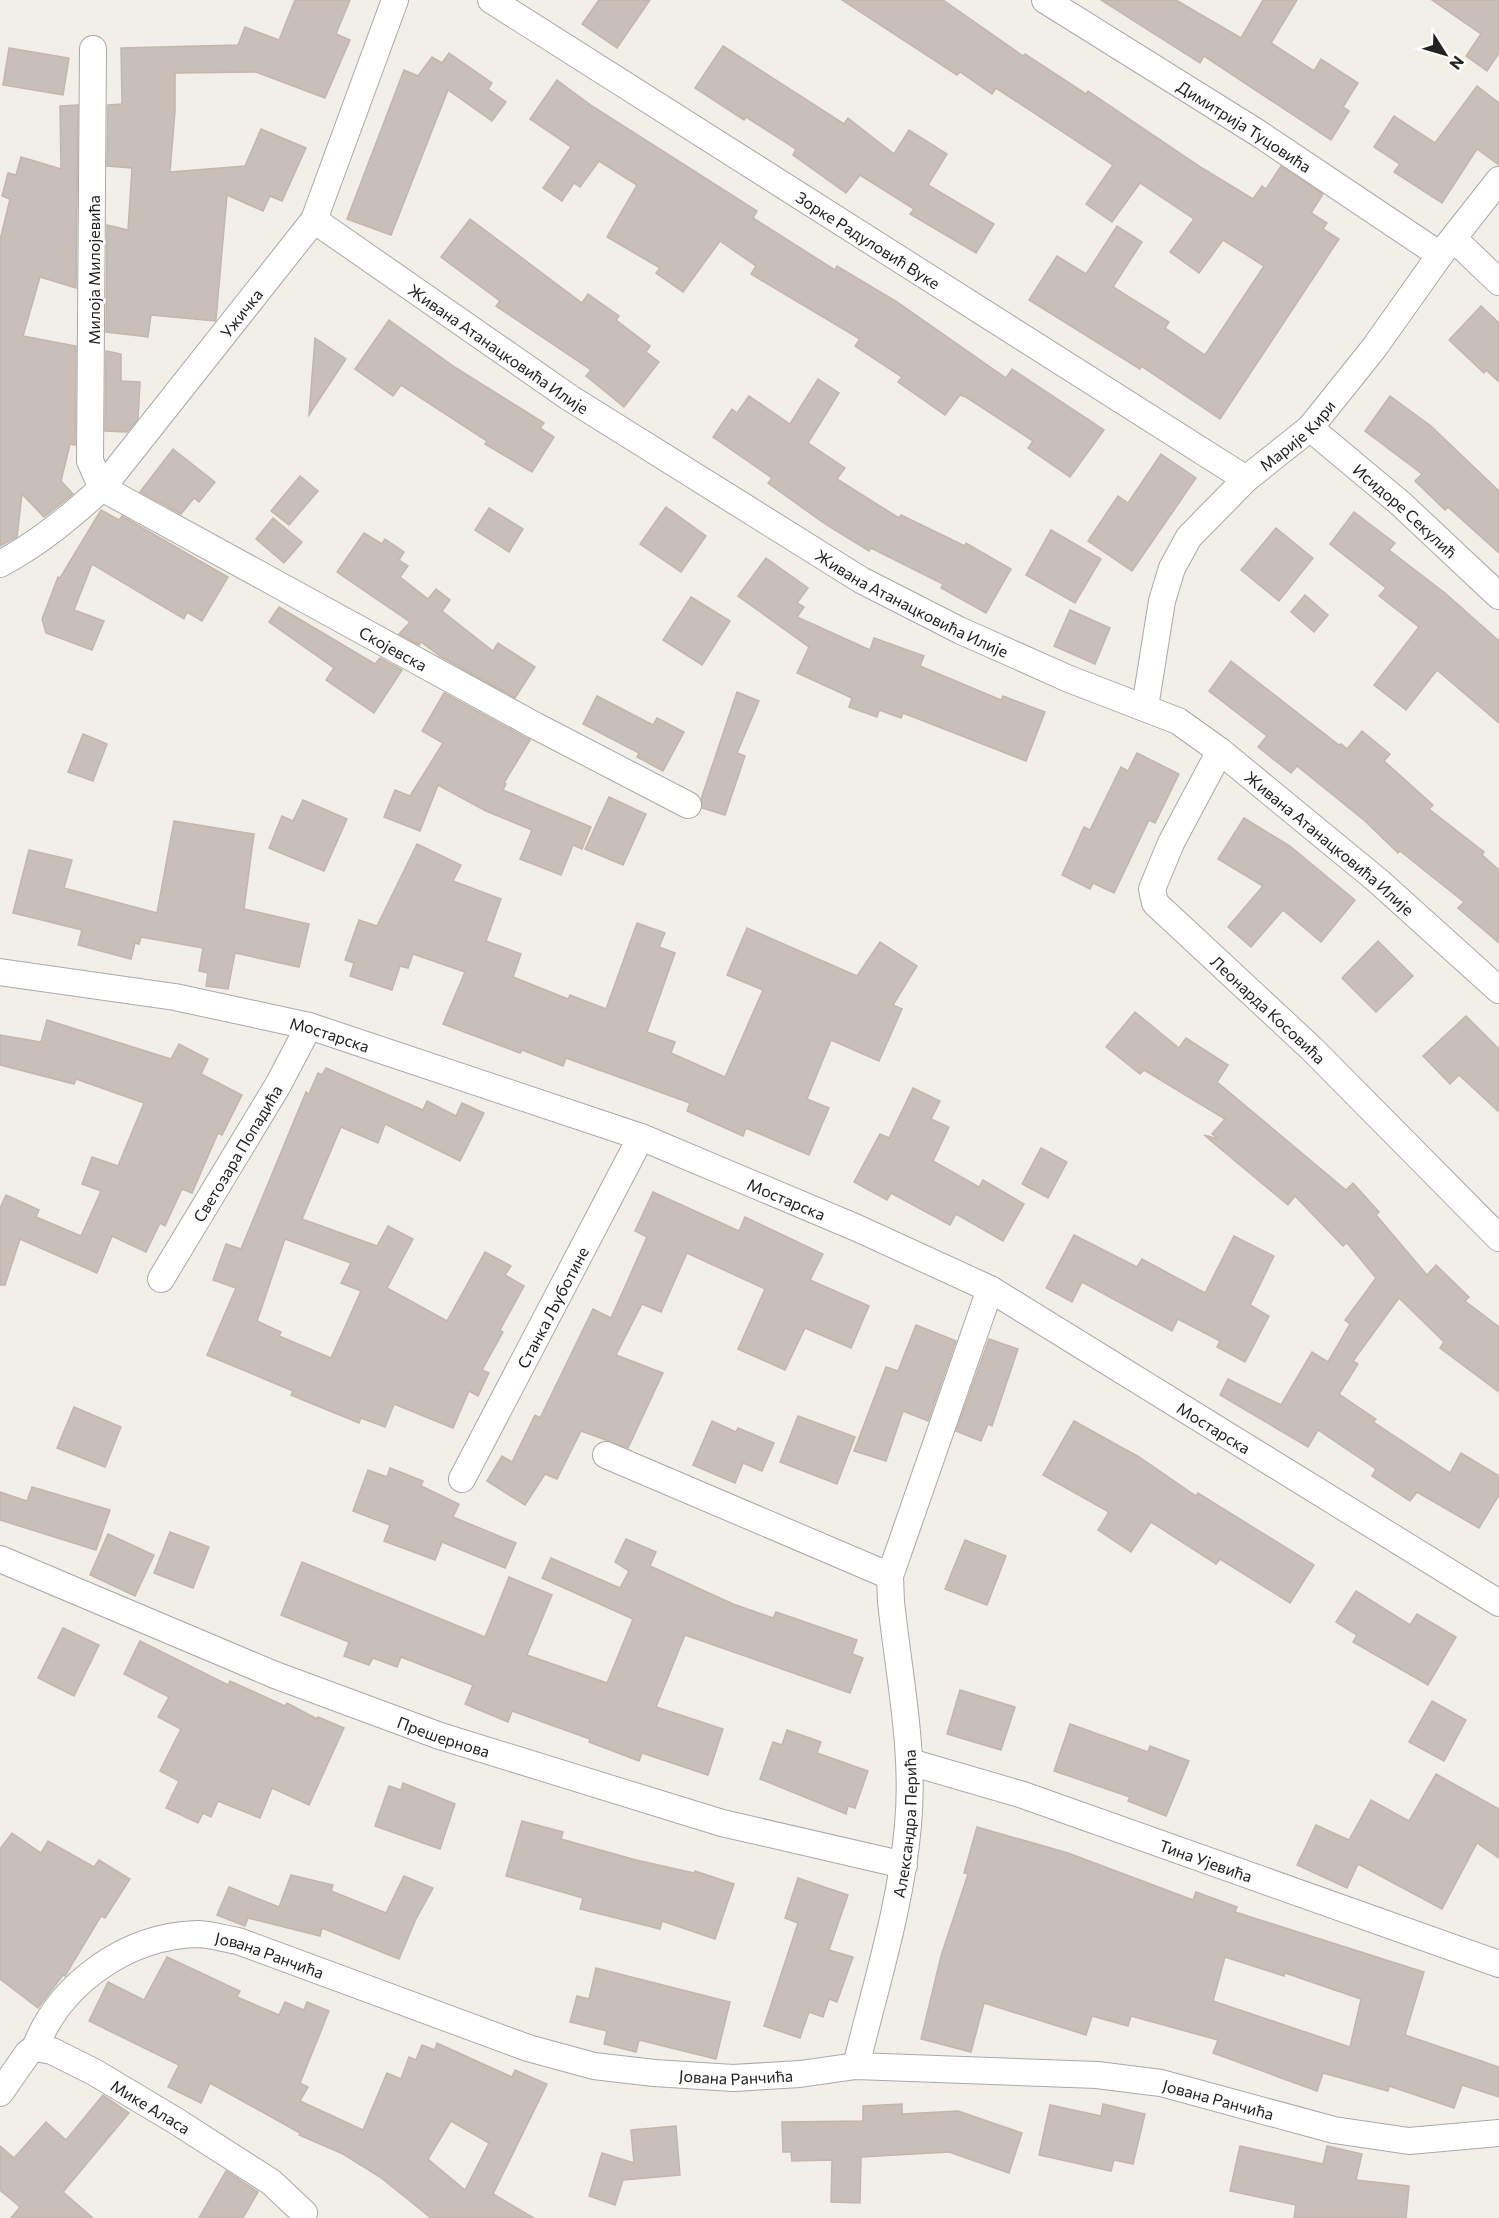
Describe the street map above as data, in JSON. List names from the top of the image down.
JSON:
{
  "streets": {
    "street": [
      "Димитрија Туцовића",
      "Зорке Радуловић Вуке",
      "Милоја Милојевића",
      "Ужичка",
      "Живана Атанацковића Илије",
      "Марије Кири",
      "Исидоре Секулић",
      "Скојевска",
      "Леонарда Косовића",
      "Мостарска",
      "Светозара Попадића",
      "Станка Љуботине",
      "Прешернова",
      "Александра Перића",
      "Тина Ујевића",
      "Јована Ранчића",
      "Мике Аласа"
    ]
  },
  "crossings": [
    ["Димитрија Туцовића", "Марије Кири"],
    ["Зорке Радуловић Вуке", "Марије Кири"],
    ["Милоја Милојевића", "Ужичка"],
    ["Милоја Милојевића", "Скојевска"],
    ["Ужичка", "Живана Атанацковића Илије"],
    ["Ужичка", "Скојевска"],
    ["Живана Атанацковића Илије", "Марије Кири"],
    ["Живана Атанацковића Илије", "Леонарда Косовића"],
    ["Марије Кири", "Исидоре Секулић"],
    ["Мостарска", "Светозара Попадића"],
    ["Мостарска", "Станка Љуботине"],
    ["Мостарска", "Александра Перића"],
    ["Прешернова", "Александра Перића"],
    ["Александра Перића", "Тина Ујевића"],
    ["Александра Перића", "Јована Ранчића"],
    ["Јована Ранчића", "Мике Аласа"]
  ],
  "north": "bottom right"
}
